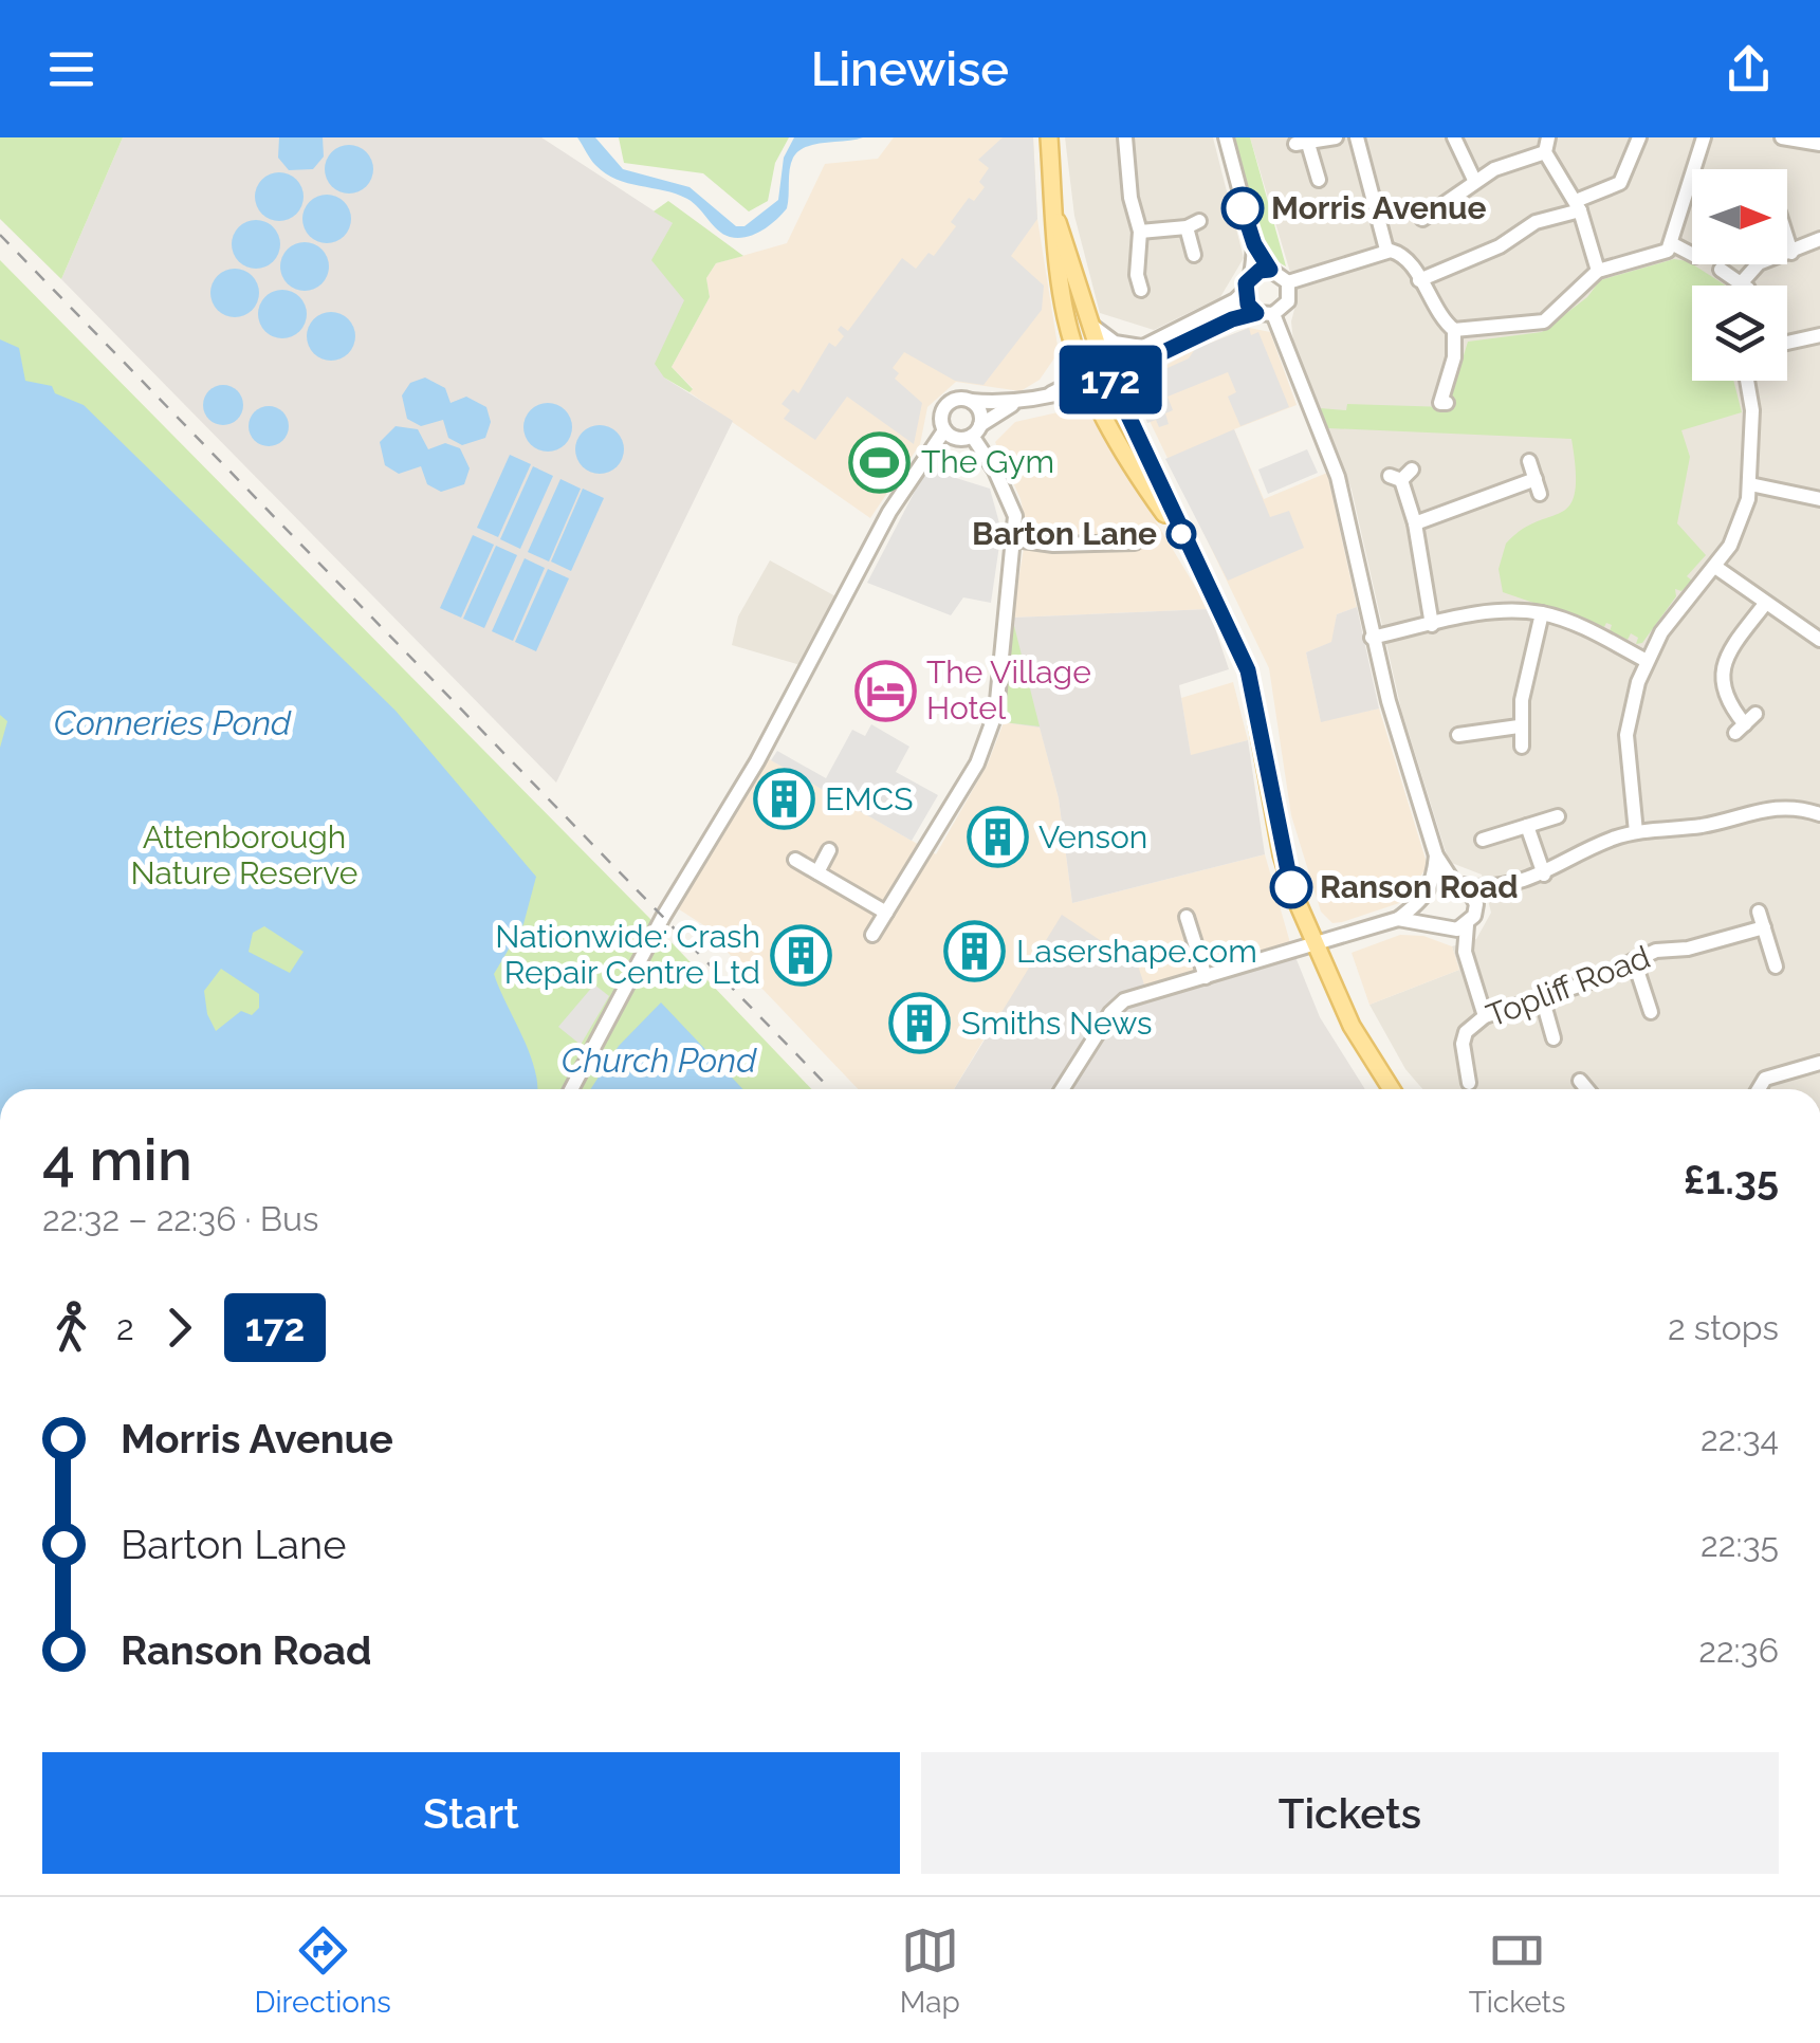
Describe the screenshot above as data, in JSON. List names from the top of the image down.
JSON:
{
  "streets": {
    "street": ["Topliff Road"]
  },
  "water": ["Conneries Pond", "Church Pond"],
  "parks": ["Attenborough Nature Reserve"],
  "places": {
    "other": ["Morris Avenue", "Barton Lane", "Ranson Road"],
    "sports": ["The Gym"],
    "hotel": ["The Village Hotel"],
    "building": [
      "EMCS",
      "Venson",
      "Lasershape.com",
      "Nationwide: Crash Repair Centre Ltd",
      "Smiths News"
    ]
  },
  "lines": ["bus line 172"],
  "north": "right",
  "page": {
    "header": "Linewise",
    "on_map": "172",
    "heading": ["4 min", "22:32 – 22:36 · Bus", "£1.35"],
    "legs": ["2", "172", "2 stops"],
    "list": [
      {
        "name": "Morris Avenue",
        "value": "22:34"
      },
      {
        "name": "Barton Lane",
        "value": "22:35"
      },
      {
        "name": "Ranson Road",
        "value": "22:36"
      }
    ],
    "buttons": ["Start", "Tickets"],
    "tabs": ["Directions", "Map", "Tickets"]
  }
}
